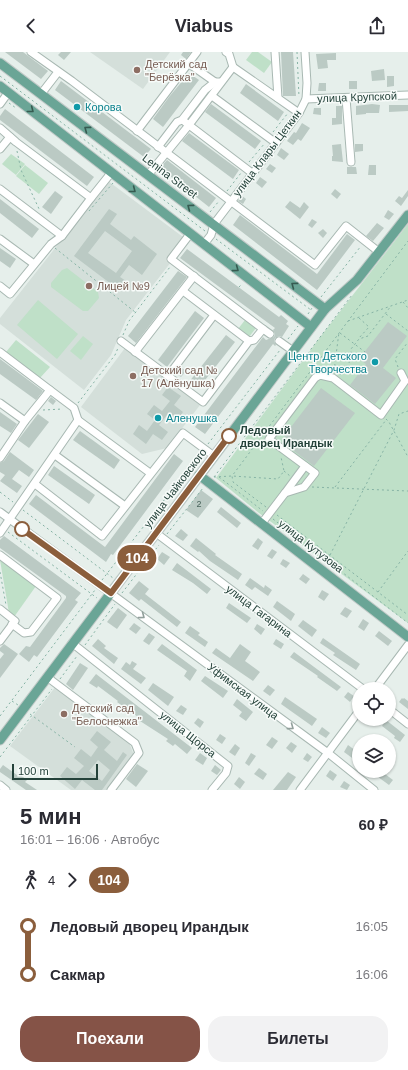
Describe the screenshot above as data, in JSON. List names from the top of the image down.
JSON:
{
  "streets": {
    "main road": ["Lenina Street", "улица Чайковского", "улица Кутузова"],
    "street": [
      "улица Крупской",
      "улица Клары Цеткин",
      "улица Гагарина",
      "Уфимская улица",
      "улица Щорса"
    ]
  },
  "crossings": [
    ["улица Крупской", "улица Клары Цеткин"],
    ["улица Клары Цеткин", "Lenina Street"],
    ["Lenina Street", "улица Чайковского"],
    ["улица Чайковского", "улица Кутузова"],
    ["улица Чайковского", "улица Гагарина"],
    ["улица Чайковского", "Уфимская улица"],
    ["улица Чайковского", "улица Щорса"]
  ],
  "one_way": ["Уфимская улица"],
  "places": [
    "Детский сад \"Берёзка\"",
    "Корова",
    "Лицей №9",
    "Центр Детского Творчества",
    "Детский сад № 17 (Алёнушка)",
    "Аленушка",
    "Ледовый дворец Ирандык",
    "Детский сад \"Белоснежка\""
  ],
  "lines": ["bus line 104"],
  "house_numbers": ["2"],
  "scale_bar": "100 m",
  "page": {
    "header": "Viabus",
    "on_map": "104",
    "scale": "100 m",
    "heading": ["5 мин", "16:01 – 16:06 · Автобус", "60 ₽"],
    "legs": ["4", "104"],
    "list": [
      {
        "name": "Ледовый дворец Ирандык",
        "value": "16:05"
      },
      {
        "name": "Сакмар",
        "value": "16:06"
      }
    ],
    "buttons": ["Поехали", "Билеты"]
  }
}
